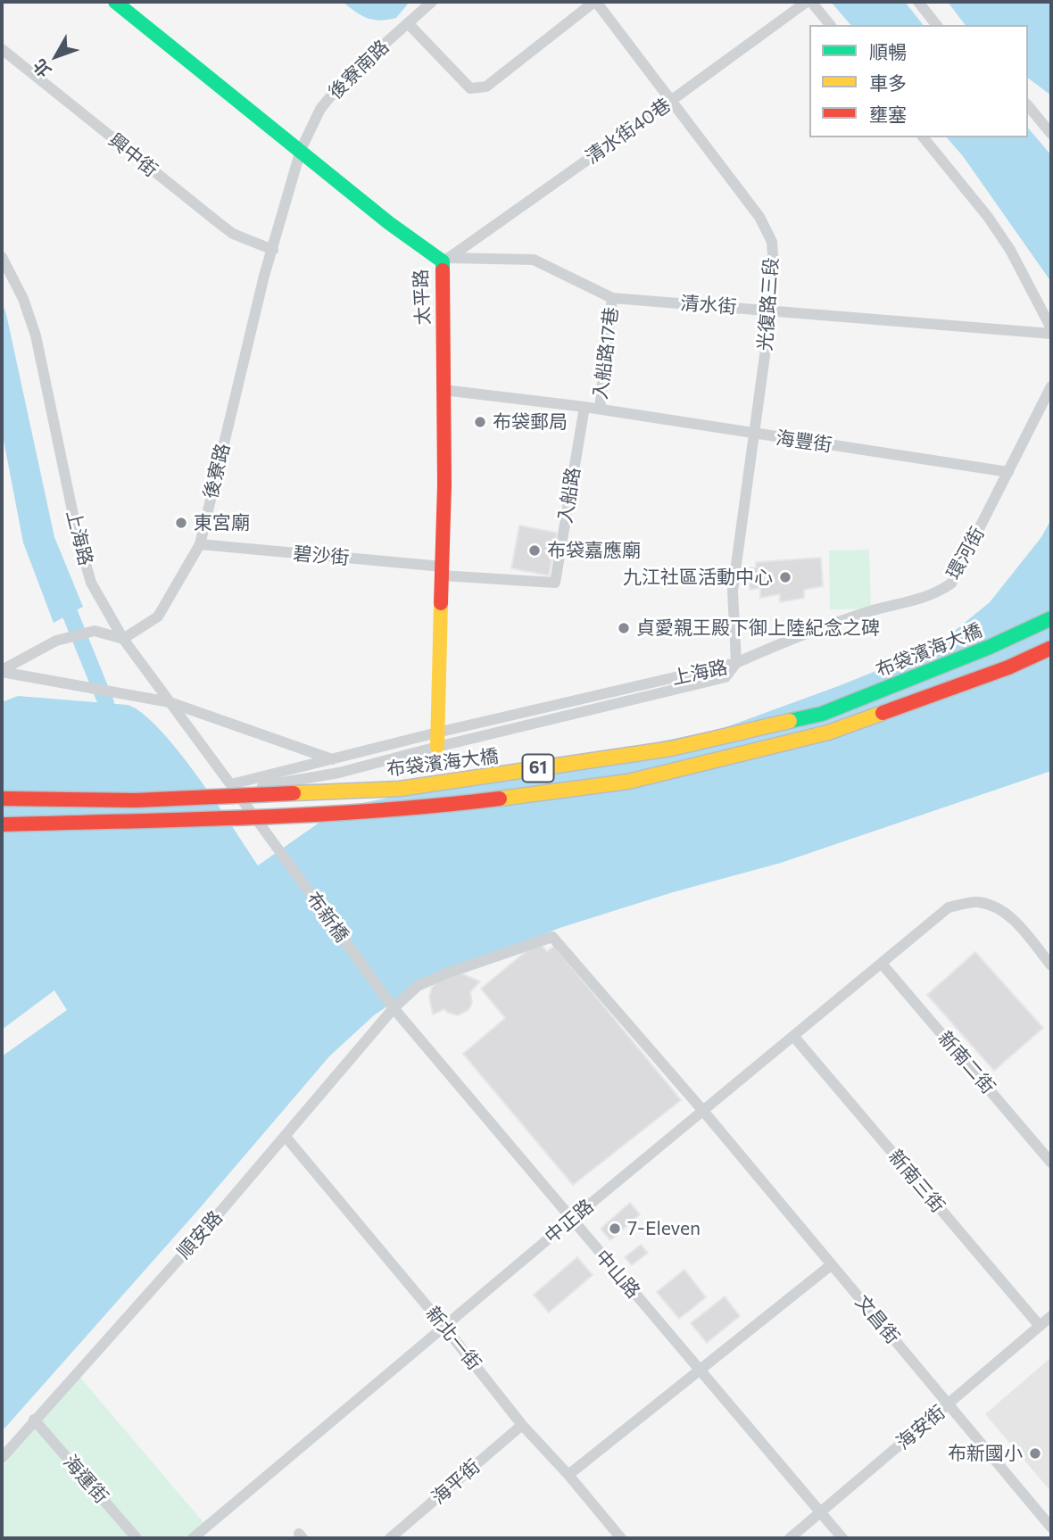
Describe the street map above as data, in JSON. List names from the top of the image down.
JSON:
{
  "streets": {
    "main road": ["太平路", "布袋濱海大橋", "61"],
    "street": [
      "後寮南路",
      "清水街40巷",
      "興中街",
      "光復路三段",
      "清水街",
      "入船路17巷",
      "海豐街",
      "後寮路",
      "入船路",
      "上海路",
      "環河街",
      "碧沙街",
      "布新橋",
      "新南二街",
      "新南三街",
      "中正路",
      "順安路",
      "中山路",
      "文昌街",
      "新北一街",
      "海安街",
      "海運街",
      "海平街"
    ]
  },
  "crossings": [
    ["後寮南路", "太平路"],
    ["後寮南路", "後寮路"],
    ["清水街40巷", "光復路三段"],
    ["清水街40巷", "清水街"],
    ["興中街", "後寮路"],
    ["太平路", "後寮路"],
    ["太平路", "入船路"],
    ["太平路", "上海路"],
    ["太平路", "碧沙街"],
    ["光復路三段", "清水街"],
    ["光復路三段", "海豐街"],
    ["光復路三段", "上海路"],
    ["光復路三段", "環河街"],
    ["清水街", "入船路17巷"],
    ["入船路17巷", "海豐街"],
    ["海豐街", "環河街"],
    ["後寮路", "上海路"],
    ["後寮路", "碧沙街"],
    ["入船路", "碧沙街"],
    ["上海路", "環河街"],
    ["上海路", "布新橋"],
    ["布新橋", "順安路"],
    ["布新橋", "中山路"],
    ["新南二街", "中正路"],
    ["新南三街", "中正路"],
    ["新南三街", "海安街"],
    ["中正路", "順安路"],
    ["中正路", "中山路"],
    ["中正路", "文昌街"],
    ["中正路", "新北一街"],
    ["順安路", "中山路"],
    ["順安路", "文昌街"],
    ["順安路", "新北一街"],
    ["順安路", "海運街"],
    ["中山路", "海安街"],
    ["文昌街", "海安街"],
    ["新北一街", "海平街"]
  ],
  "places": [
    "布袋郵局",
    "東宮廟",
    "布袋嘉應廟",
    "九江社區活動中心",
    "貞愛親王殿下御上陸紀念之碑",
    "7-Eleven",
    "布新國小"
  ],
  "legend": ["順暢", "車多", "壅塞"],
  "north": "bottom left"
}
